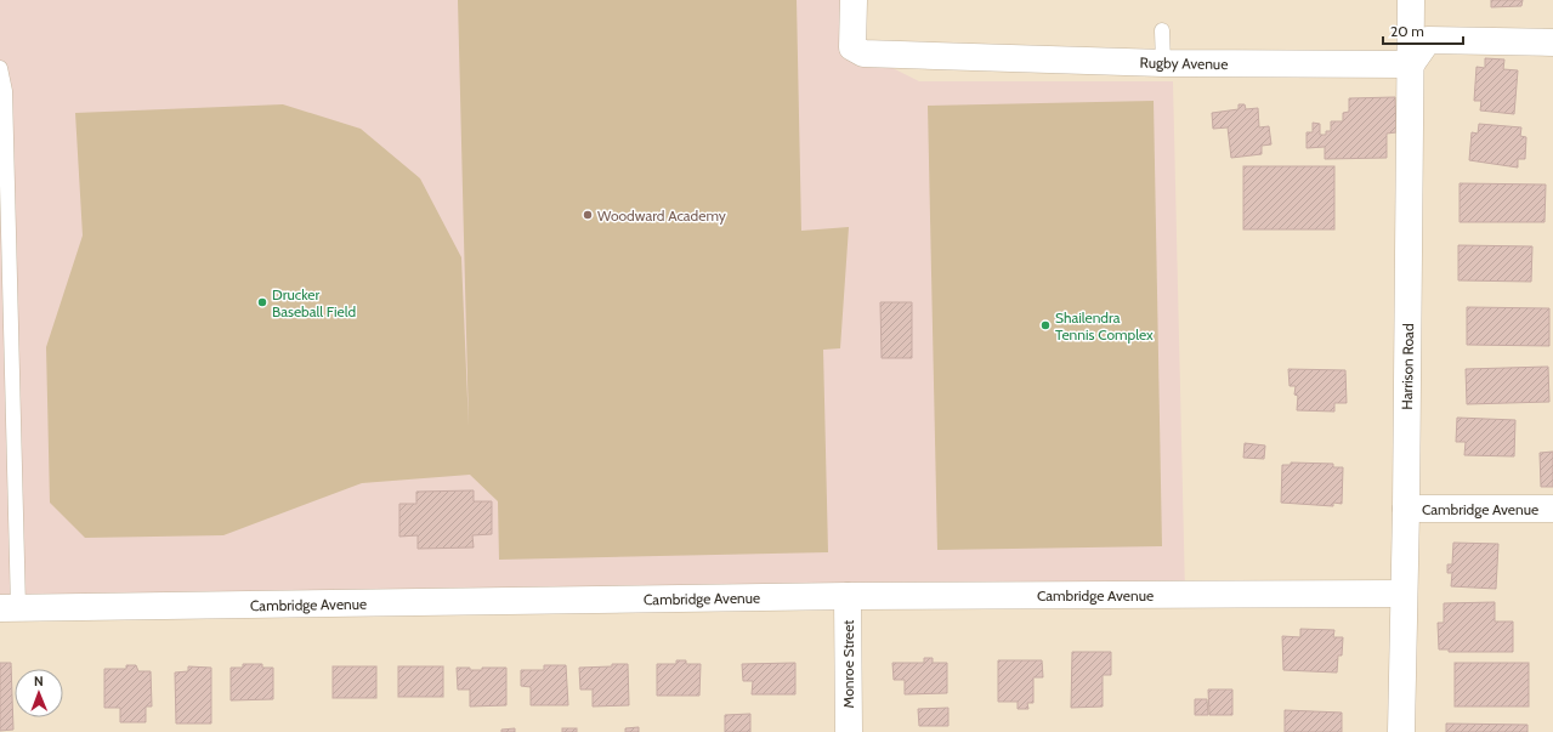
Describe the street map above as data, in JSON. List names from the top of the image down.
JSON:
{
  "streets": {
    "street": [
      "Rugby Avenue",
      "Harrison Road",
      "Cambridge Avenue",
      "Monroe Street"
    ]
  },
  "crossings": [
    ["Rugby Avenue", "Harrison Road"],
    ["Harrison Road", "Cambridge Avenue"],
    ["Cambridge Avenue", "Monroe Street"]
  ],
  "places": ["Woodward Academy", "Drucker Baseball Field", "Shailendra Tennis Complex"],
  "scale_bar": "20 m",
  "north": "top"
}
